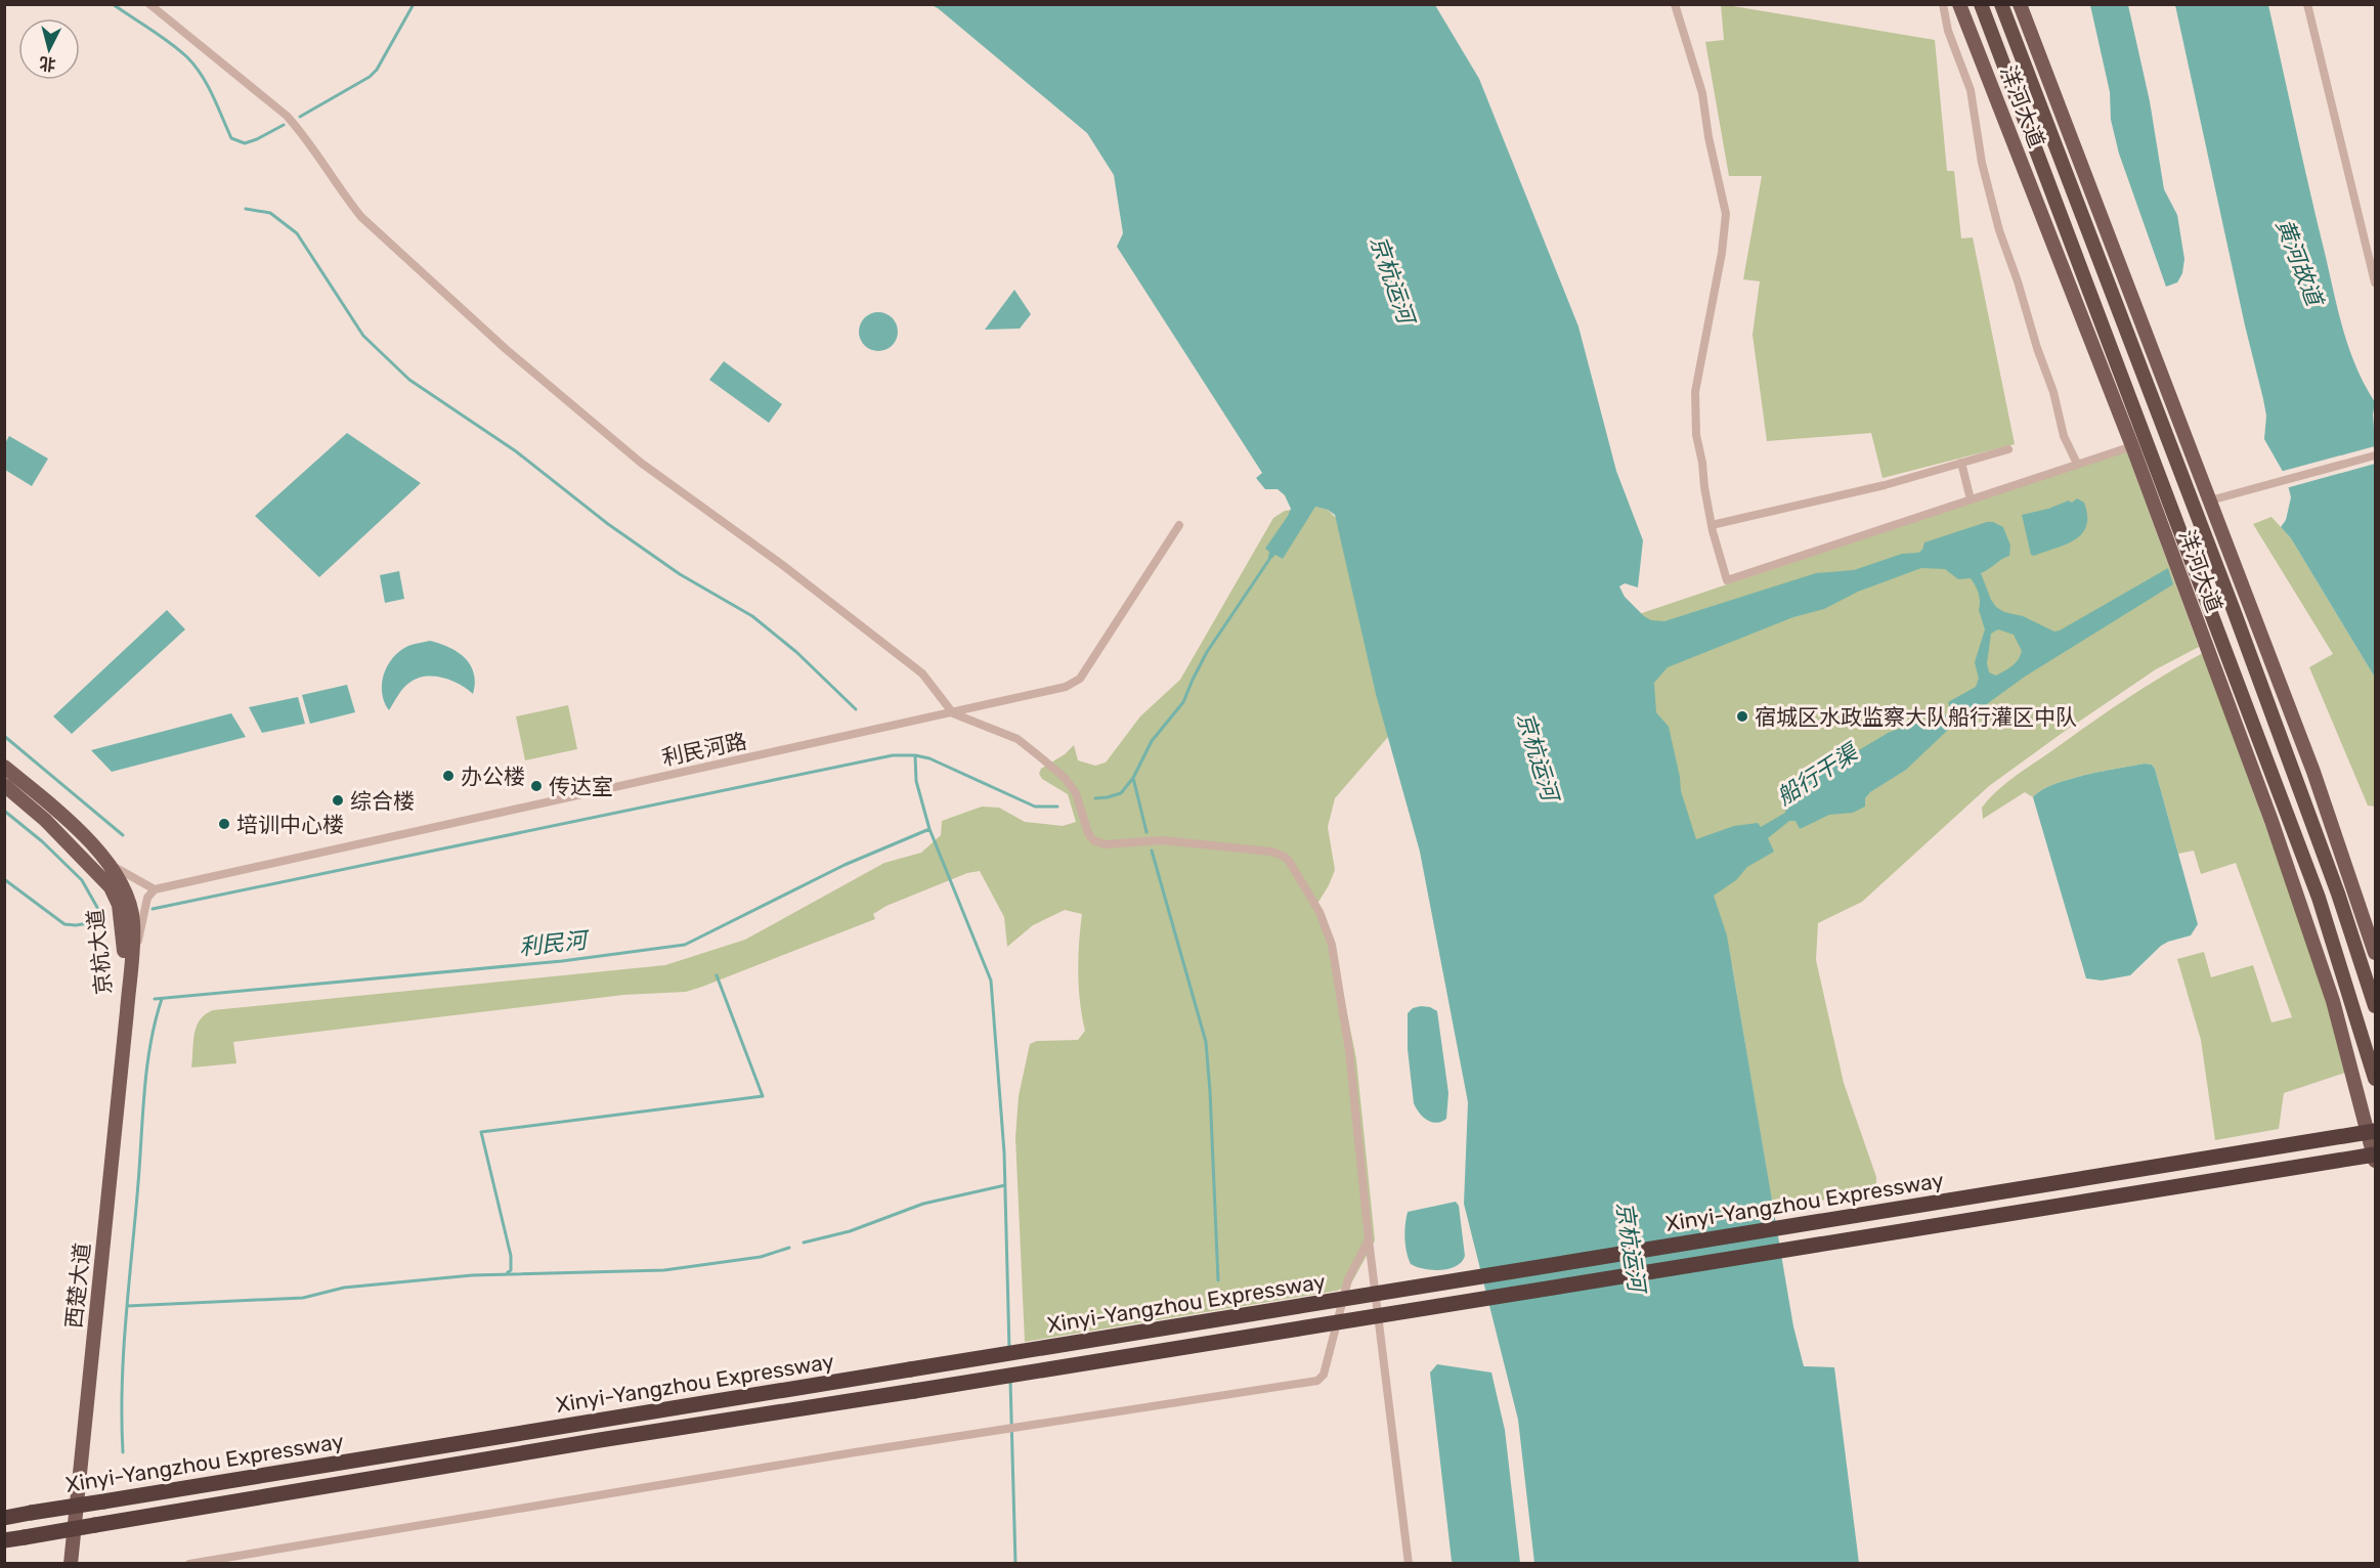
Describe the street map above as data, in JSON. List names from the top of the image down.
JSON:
{
  "streets": {
    "highway": ["洋河大道", "Xinyi-Yangzhou Expressway"],
    "main road": ["京杭大道", "西楚大道"],
    "street": ["利民河路"]
  },
  "crossings": [
    ["京杭大道", "西楚大道"]
  ],
  "water": [
    "黄河故道",
    "京杭运河",
    "船行干渠",
    "利民河"
  ],
  "places": [
    "宿城区水政监察大队船行灌区中队",
    "办公楼",
    "传达室",
    "综合楼",
    "培训中心楼"
  ],
  "north": "bottom"
}
